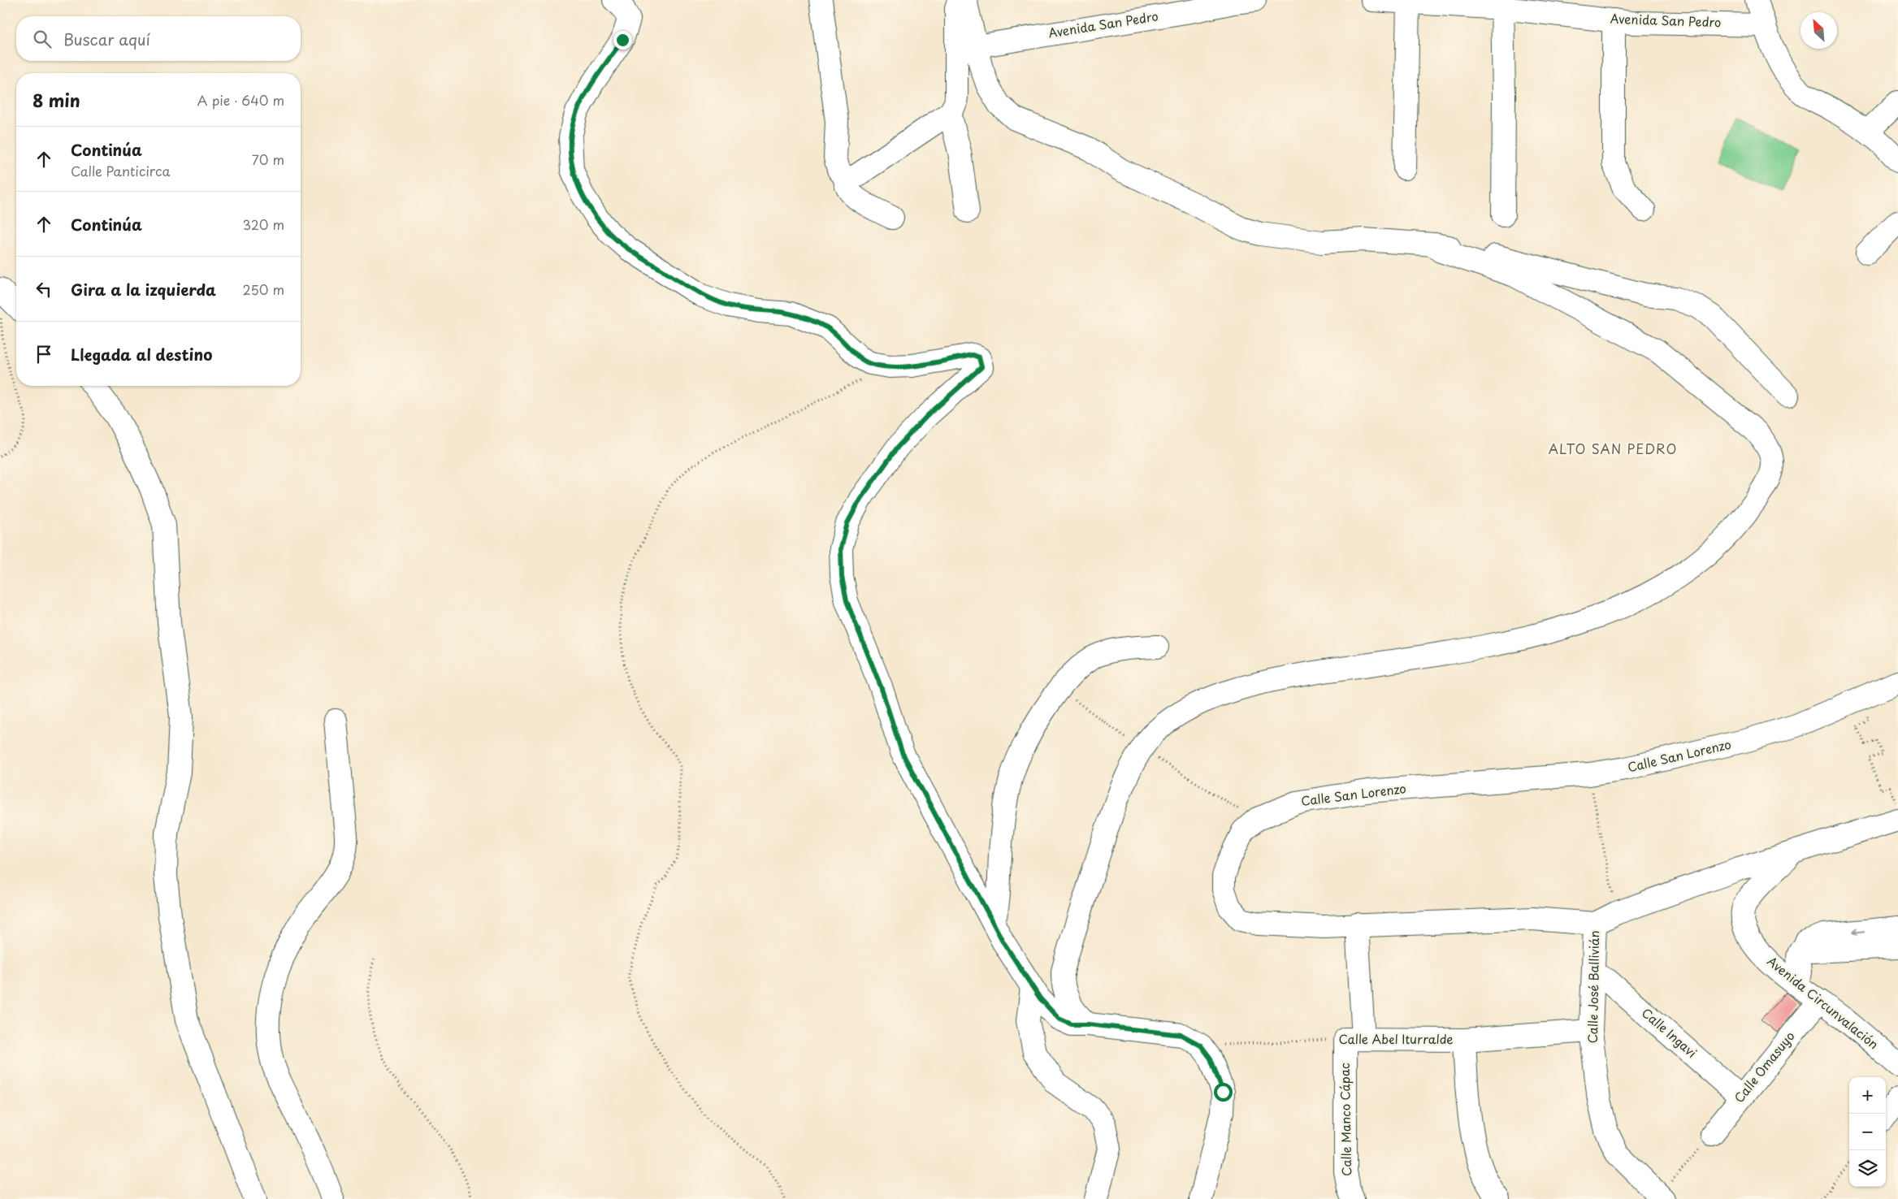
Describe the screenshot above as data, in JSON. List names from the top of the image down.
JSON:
{
  "streets": {
    "street": [
      "Avenida San Pedro",
      "Calle San Lorenzo",
      "Calle José Ballivián",
      "Avenida Circunvalación",
      "Calle Ingavi",
      "Calle Abel Iturralde",
      "Calle Omasuyo",
      "Calle Manco Cápac"
    ]
  },
  "crossings": [
    ["Calle San Lorenzo", "Calle José Ballivián"],
    ["Calle San Lorenzo", "Calle Manco Cápac"],
    ["Calle José Ballivián", "Calle Ingavi"],
    ["Calle José Ballivián", "Calle Abel Iturralde"],
    ["Avenida Circunvalación", "Calle Omasuyo"],
    ["Calle Ingavi", "Calle Omasuyo"],
    ["Calle Abel Iturralde", "Calle Manco Cápac"]
  ],
  "districts": ["ALTO SAN PEDRO"],
  "north": "top left",
  "page": {
    "search": "Buscar aquí",
    "heading": ["8 min", "A pie · 640 m"],
    "list": [
      ["Continúa", "Calle Panticirca", "70 m"],
      ["Continúa", "320 m"],
      ["Gira a la izquierda", "250 m"],
      "Llegada al destino"
    ],
    "map_buttons": ["+", "−"]
  }
}
